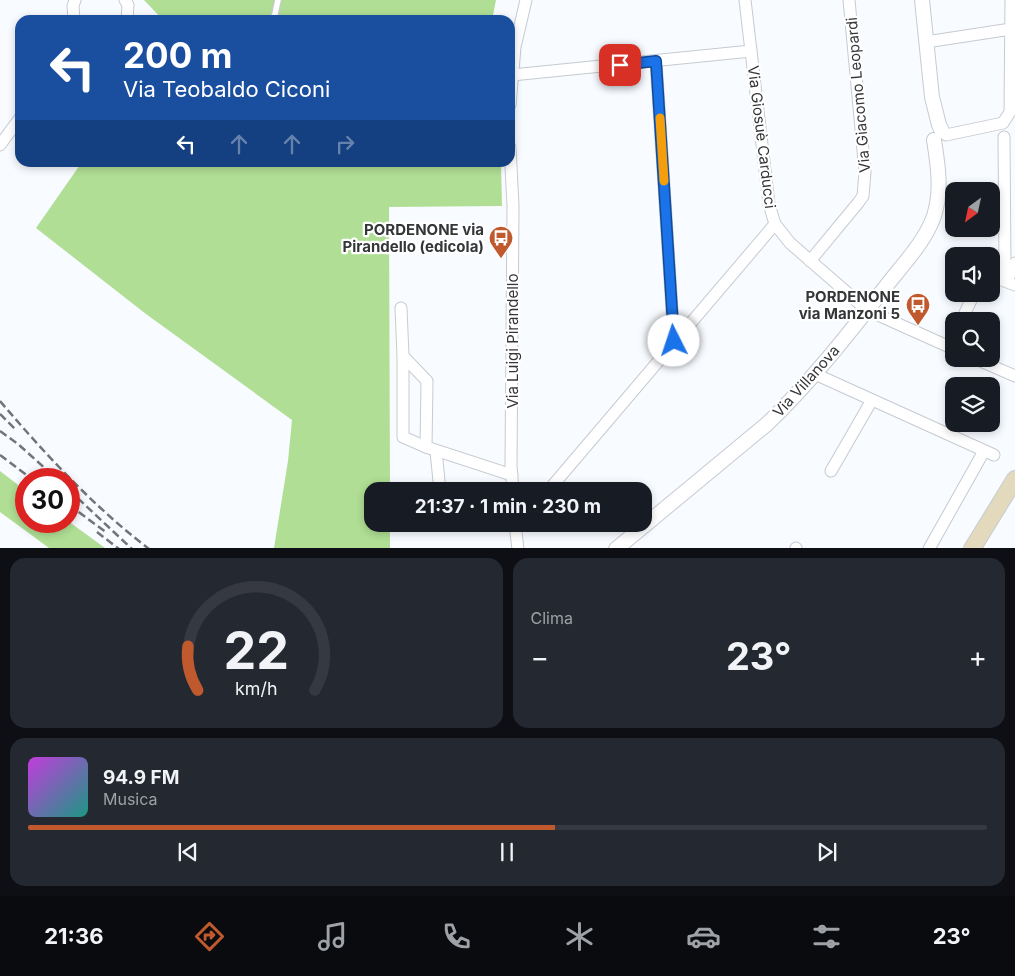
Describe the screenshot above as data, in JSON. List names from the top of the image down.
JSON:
{
  "streets": {
    "street": [
      "Via Giacomo Leopardi",
      "Via Giosuè Carducci",
      "Via Luigi Pirandello",
      "Via Villanova"
    ]
  },
  "places": {
    "bus stop": ["PORDENONE via Pirandello (edicola)", "PORDENONE via Manzoni 5"]
  },
  "north": "bottom left",
  "page": {
    "turn": ["200 m", "Via Teobaldo Ciconi"],
    "limit": "30",
    "trip": "21:37 · 1 min · 230 m",
    "tile": "Clima",
    "heat": ["−", "23°", "+"],
    "song": ["94.9 FM", "Musica"],
    "tabs": ["21:36", "23°"],
    "gauge": ["22", "km/h"]
  }
}
